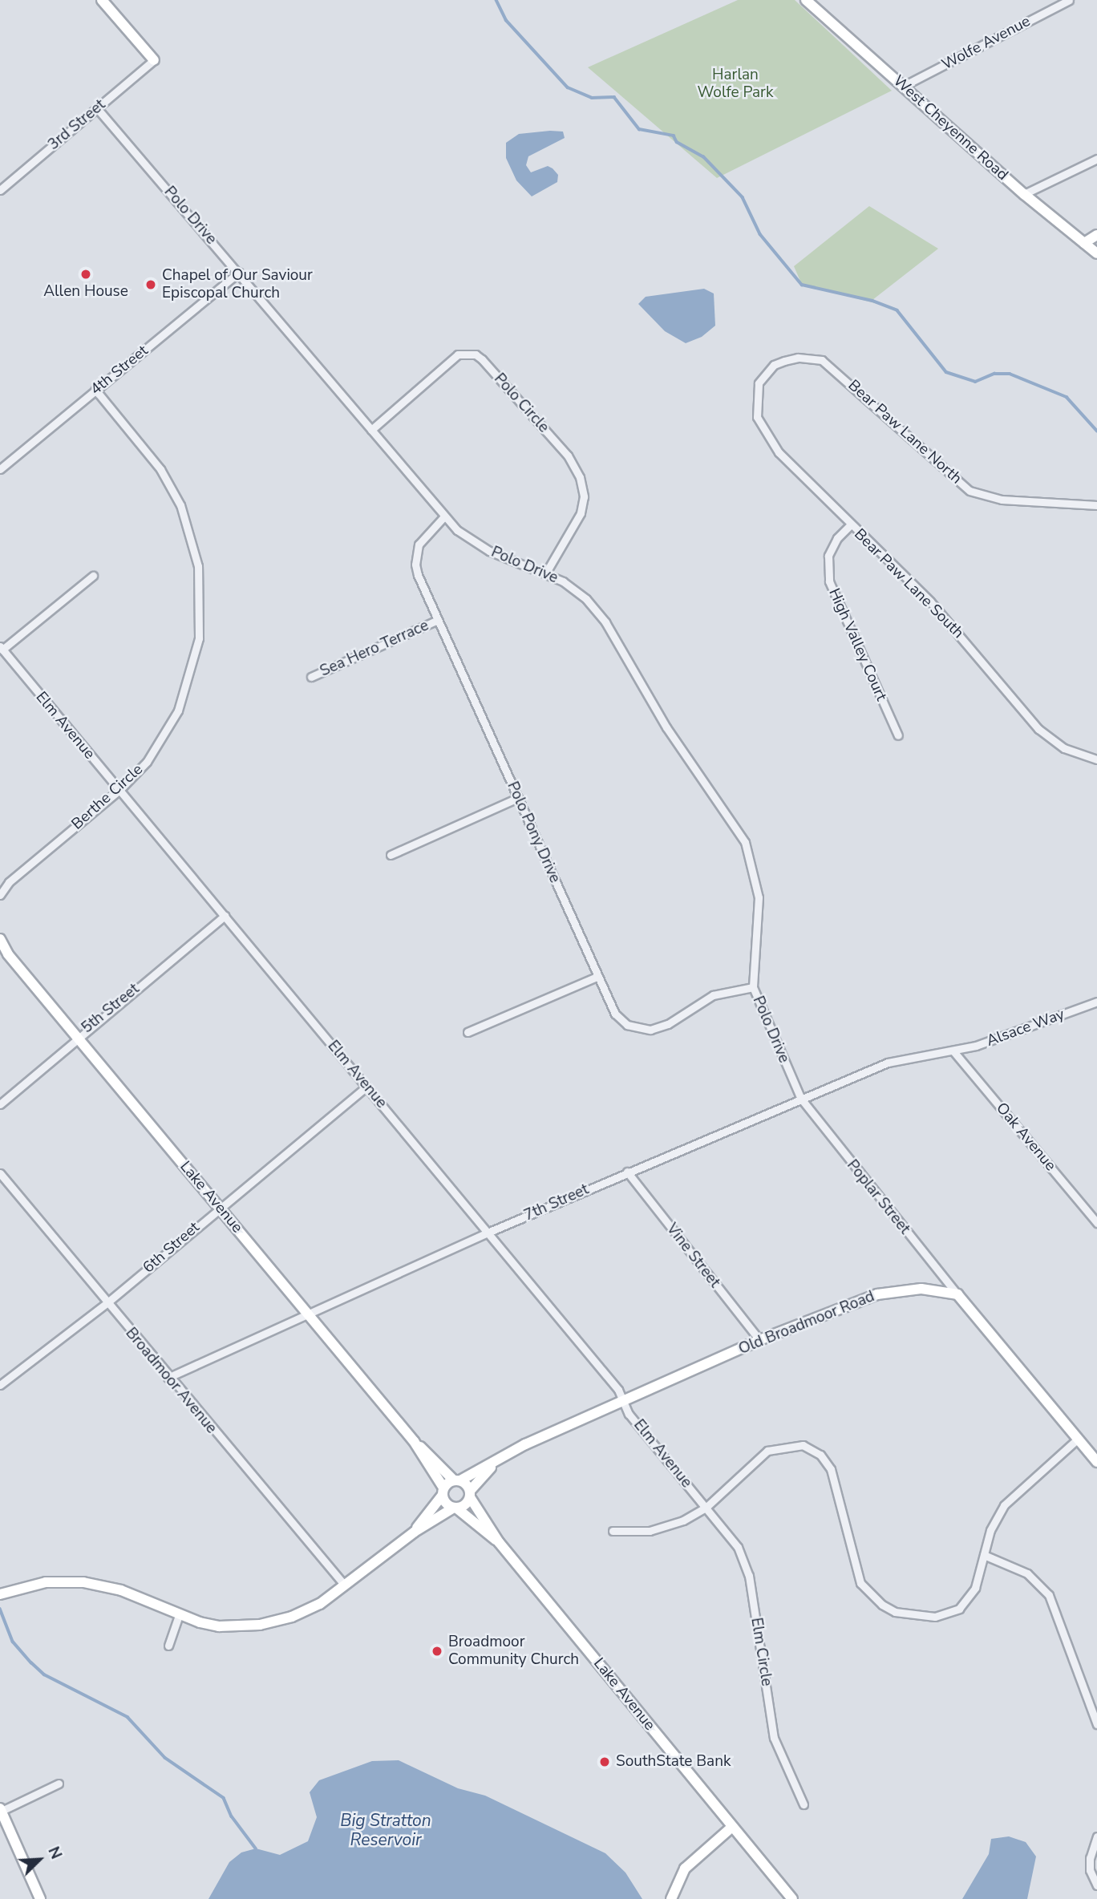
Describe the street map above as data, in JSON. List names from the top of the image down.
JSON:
{
  "streets": {
    "main road": ["West Cheyenne Road", "Lake Avenue", "Old Broadmoor Road"],
    "street": [
      "Wolfe Avenue",
      "3rd Street",
      "Polo Drive",
      "4th Street",
      "Polo Circle",
      "Bear Paw Lane North",
      "Bear Paw Lane South",
      "High Valley Court",
      "Sea Hero Terrace",
      "Elm Avenue",
      "Berthe Circle",
      "Polo Pony Drive",
      "5th Street",
      "Alsace Way",
      "Oak Avenue",
      "Poplar Street",
      "7th Street",
      "6th Street",
      "Vine Street",
      "Broadmoor Avenue",
      "Elm Circle"
    ]
  },
  "crossings": [
    ["Wolfe Avenue", "West Cheyenne Road"],
    ["3rd Street", "Polo Drive"],
    ["Polo Drive", "4th Street"],
    ["Polo Drive", "Polo Circle"],
    ["Polo Drive", "Polo Pony Drive"],
    ["Polo Drive", "Poplar Street"],
    ["Polo Drive", "7th Street"],
    ["4th Street", "Berthe Circle"],
    ["Bear Paw Lane North", "Bear Paw Lane South"],
    ["Bear Paw Lane South", "High Valley Court"],
    ["Sea Hero Terrace", "Polo Pony Drive"],
    ["Elm Avenue", "Berthe Circle"],
    ["Elm Avenue", "5th Street"],
    ["Elm Avenue", "7th Street"],
    ["Elm Avenue", "6th Street"],
    ["Elm Avenue", "Old Broadmoor Road"],
    ["Elm Avenue", "Elm Circle"],
    ["5th Street", "Lake Avenue"],
    ["Alsace Way", "Oak Avenue"],
    ["Alsace Way", "7th Street"],
    ["Oak Avenue", "7th Street"],
    ["Lake Avenue", "7th Street"],
    ["Lake Avenue", "6th Street"],
    ["Lake Avenue", "Old Broadmoor Road"],
    ["Poplar Street", "7th Street"],
    ["Poplar Street", "Old Broadmoor Road"],
    ["7th Street", "Vine Street"],
    ["7th Street", "Broadmoor Avenue"],
    ["6th Street", "Broadmoor Avenue"],
    ["Vine Street", "Old Broadmoor Road"]
  ],
  "water": ["Big Stratton Reservoir"],
  "parks": ["Harlan Wolfe Park"],
  "places": [
    "Allen House",
    "Chapel of Our Saviour Episcopal Church",
    "Broadmoor Community Church",
    "SouthState Bank"
  ],
  "north": "top right"
}
